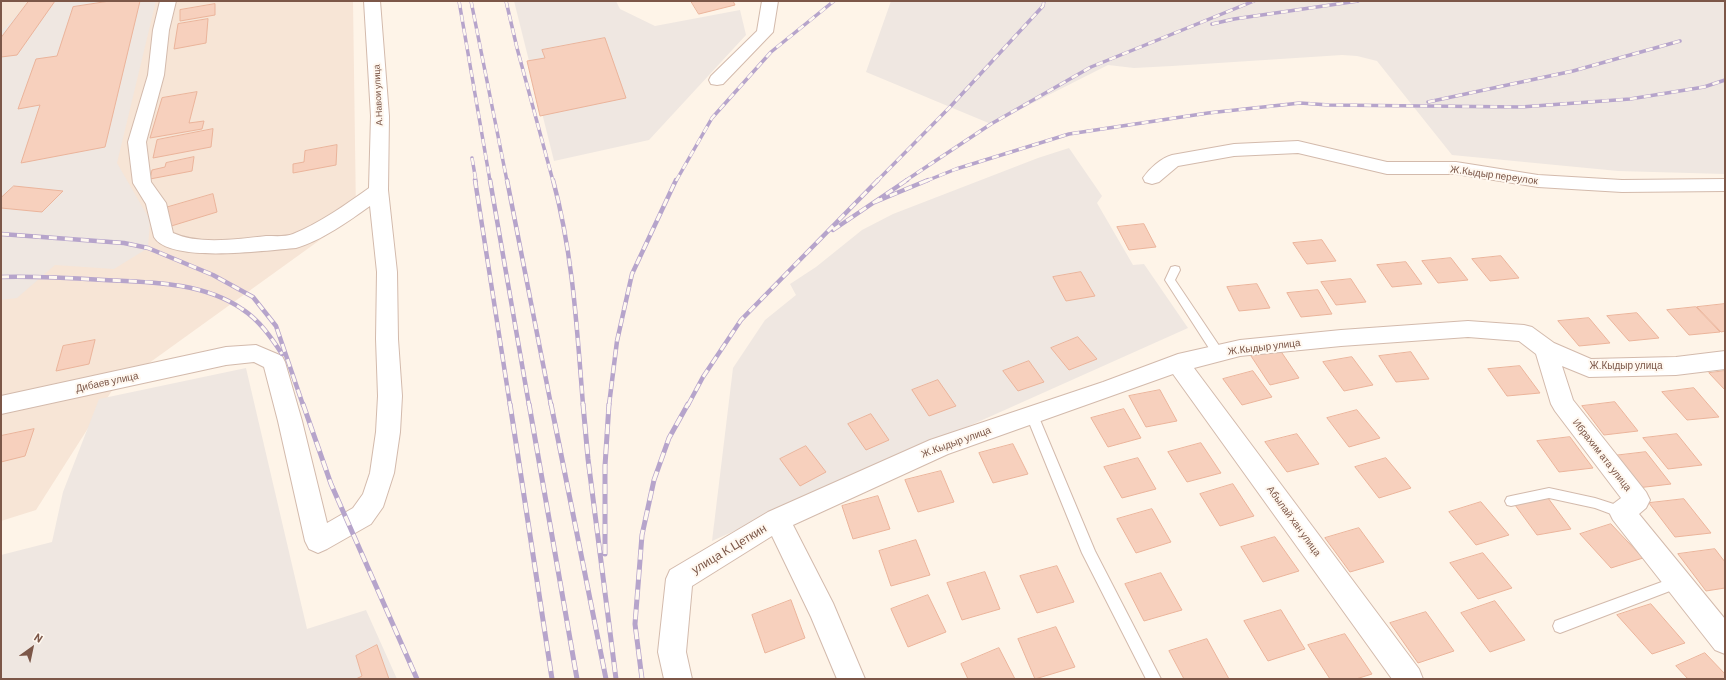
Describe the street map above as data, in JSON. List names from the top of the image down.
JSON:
{
  "streets": {
    "street": [
      "А.Навои улица",
      "Ж.Кыдыр переулок",
      "Ж.Кыдыр улица",
      "Дибаев улица",
      "Ибрахим ата улица",
      "Абылай хан улица",
      "улица К.Цеткин"
    ]
  },
  "crossings": [
    ["А.Навои улица", "Дибаев улица"],
    ["Ж.Кыдыр улица", "Ибрахим ата улица"],
    ["Ж.Кыдыр улица", "Абылай хан улица"],
    ["Ж.Кыдыр улица", "улица К.Цеткин"]
  ],
  "north": "top right"
}
